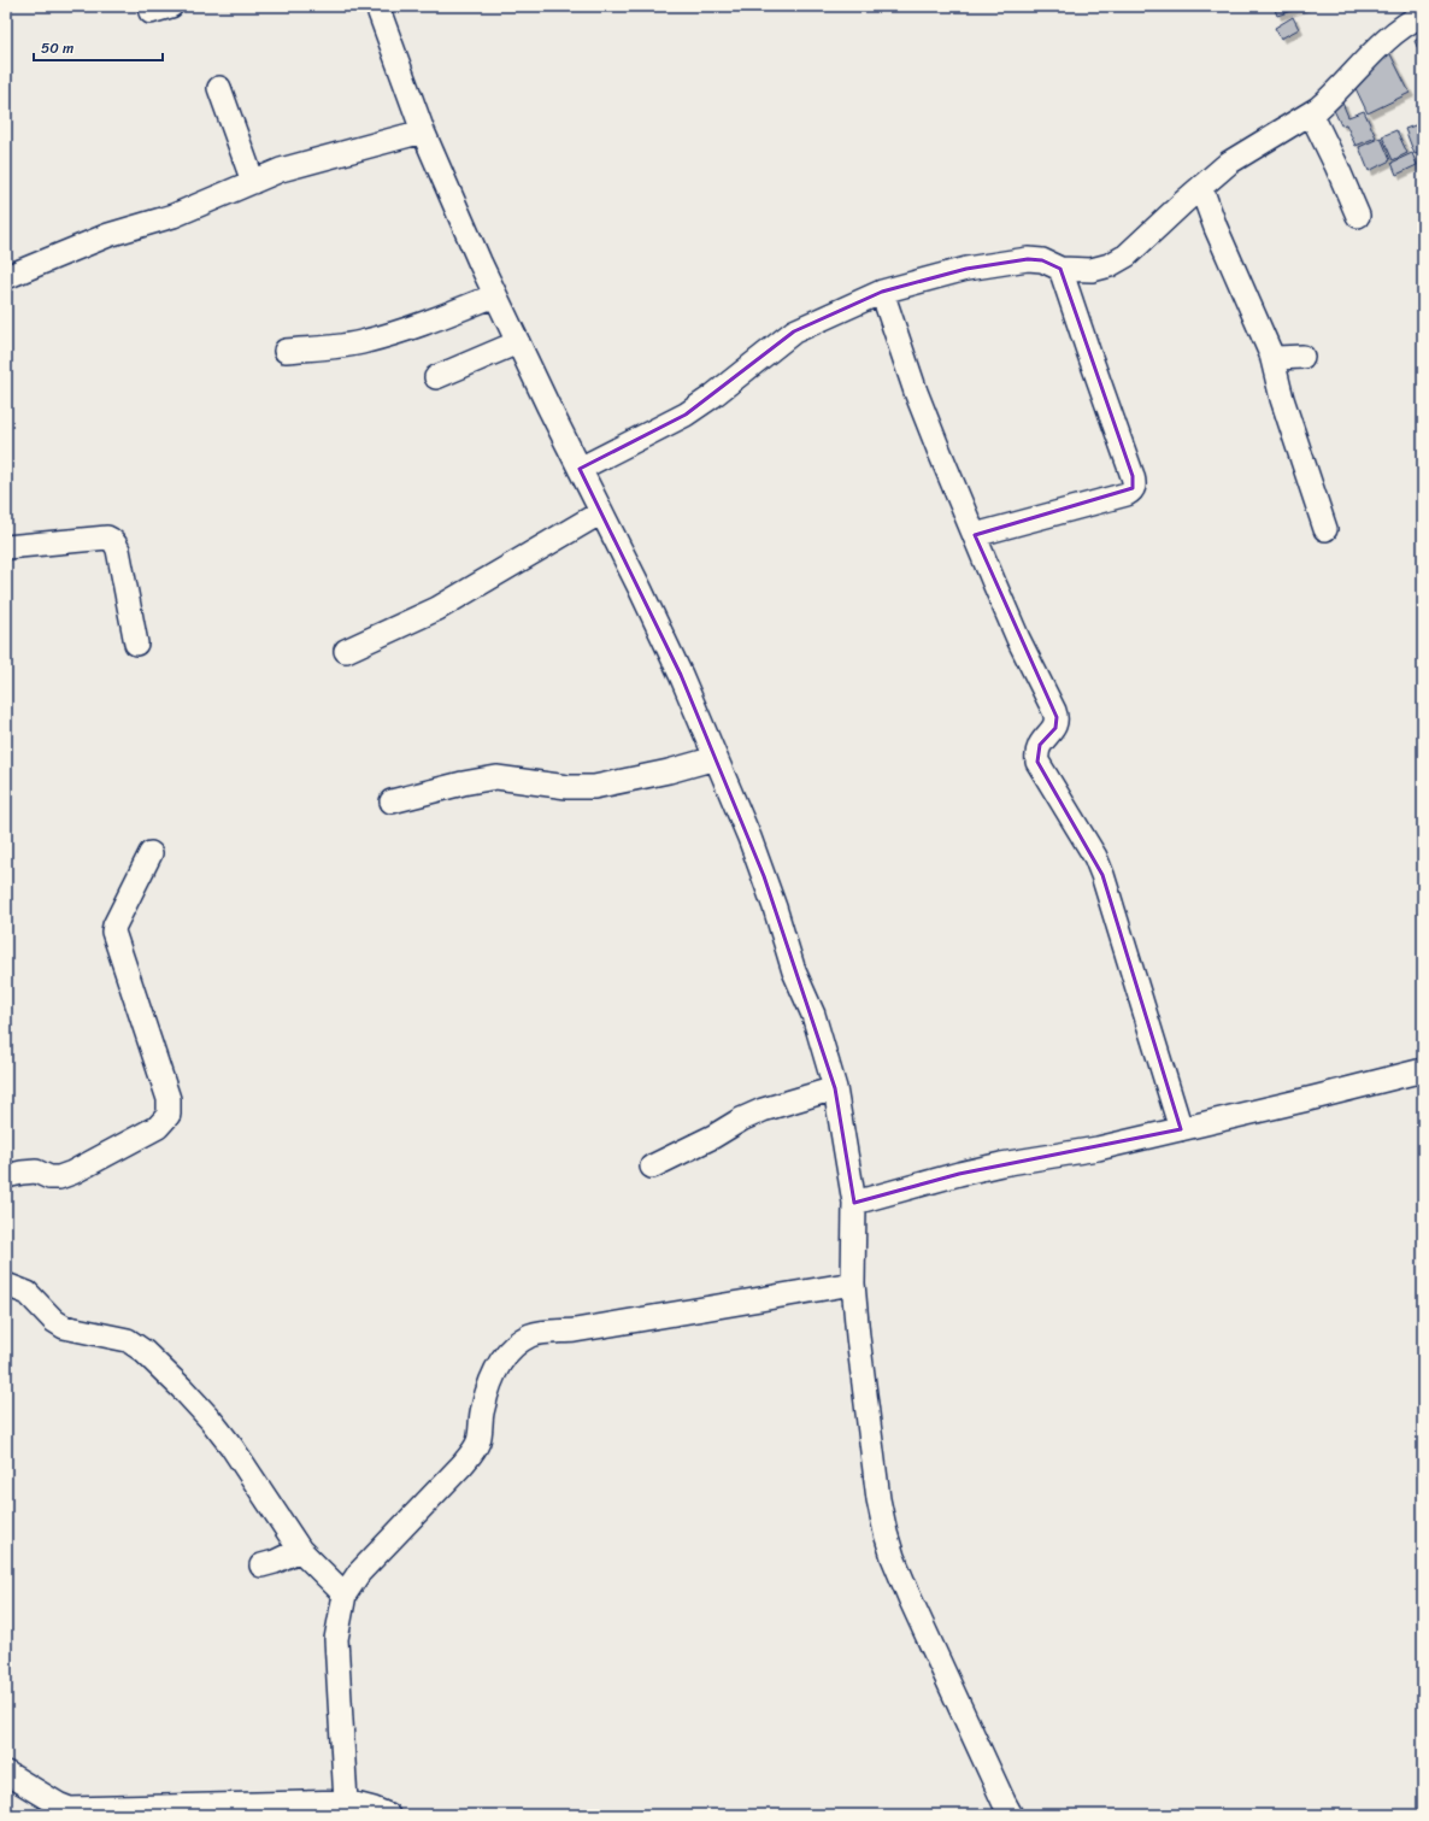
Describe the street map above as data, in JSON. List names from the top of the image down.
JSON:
{
  "scale_bar": "50 m"
}
